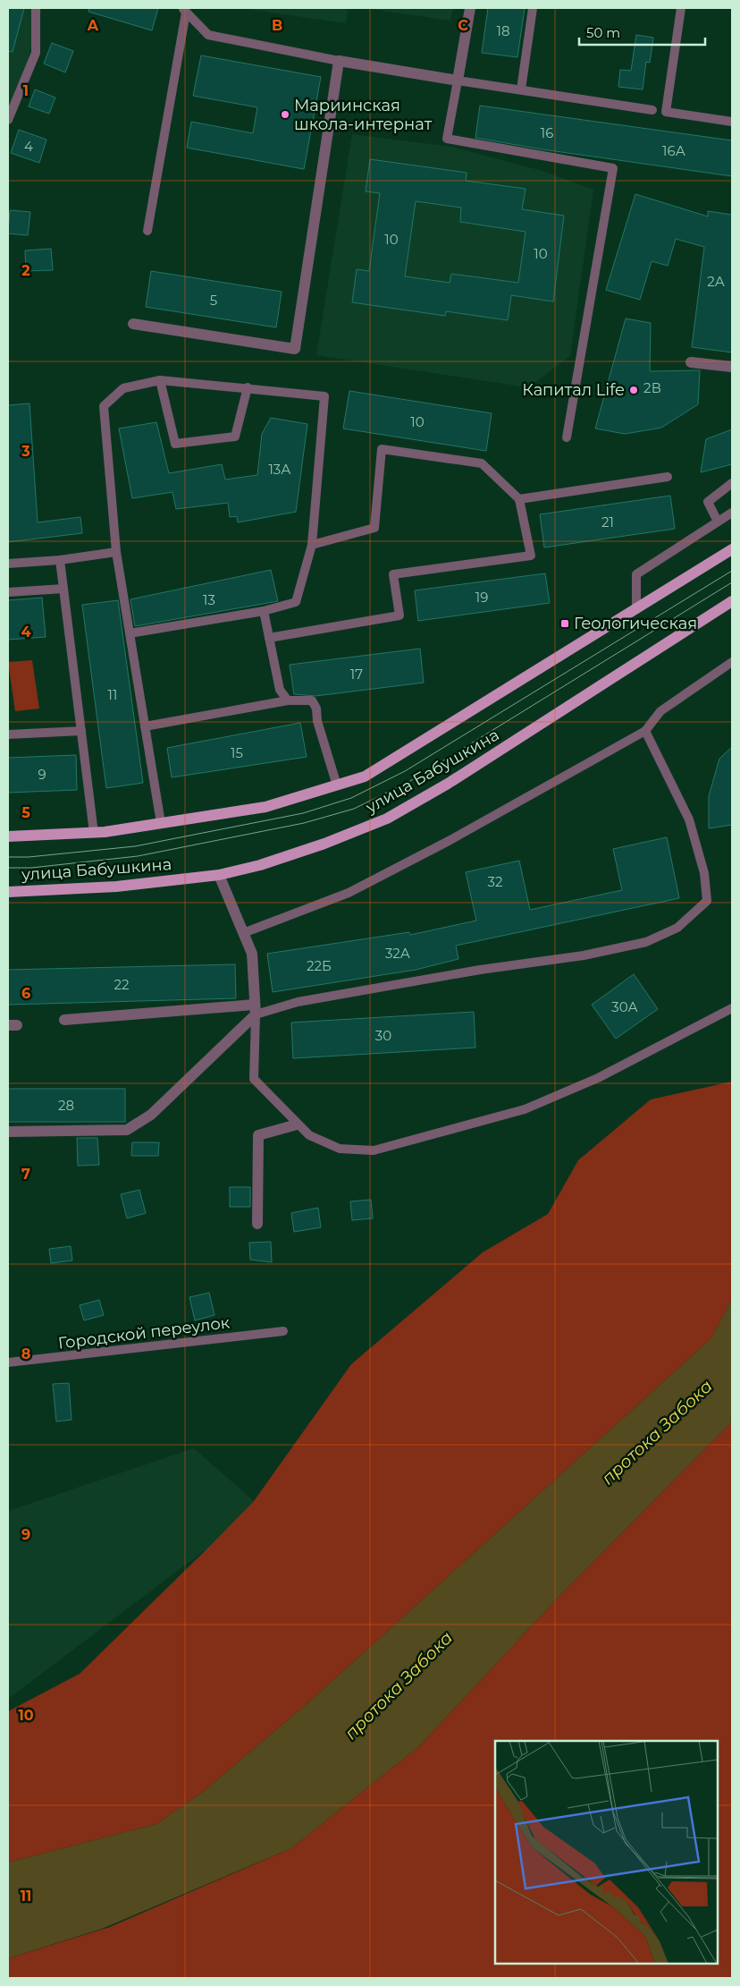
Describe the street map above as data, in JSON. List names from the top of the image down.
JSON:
{
  "streets": {
    "main road": ["улица Бабушкина"],
    "lane": ["Городской переулок"]
  },
  "water": ["протока Забока"],
  "places": {
    "other": ["Мариинская школа-интернат", "Капитал Life"],
    "transit": ["Геологическая"]
  },
  "house_numbers": [
    "18",
    "16",
    "4",
    "16А",
    "10",
    "10",
    "2А",
    "5",
    "2В",
    "10",
    "13А",
    "21",
    "19",
    "13",
    "17",
    "11",
    "15",
    "9",
    "32",
    "32А",
    "22Б",
    "22",
    "30А",
    "30",
    "28"
  ],
  "scale_bar": "50 m",
  "grid": {
    "columns": ["A", "B", "C"],
    "rows": [
      "1",
      "2",
      "3",
      "4",
      "5",
      "6",
      "7",
      "8",
      "9",
      "10",
      "11"
    ]
  }
}
